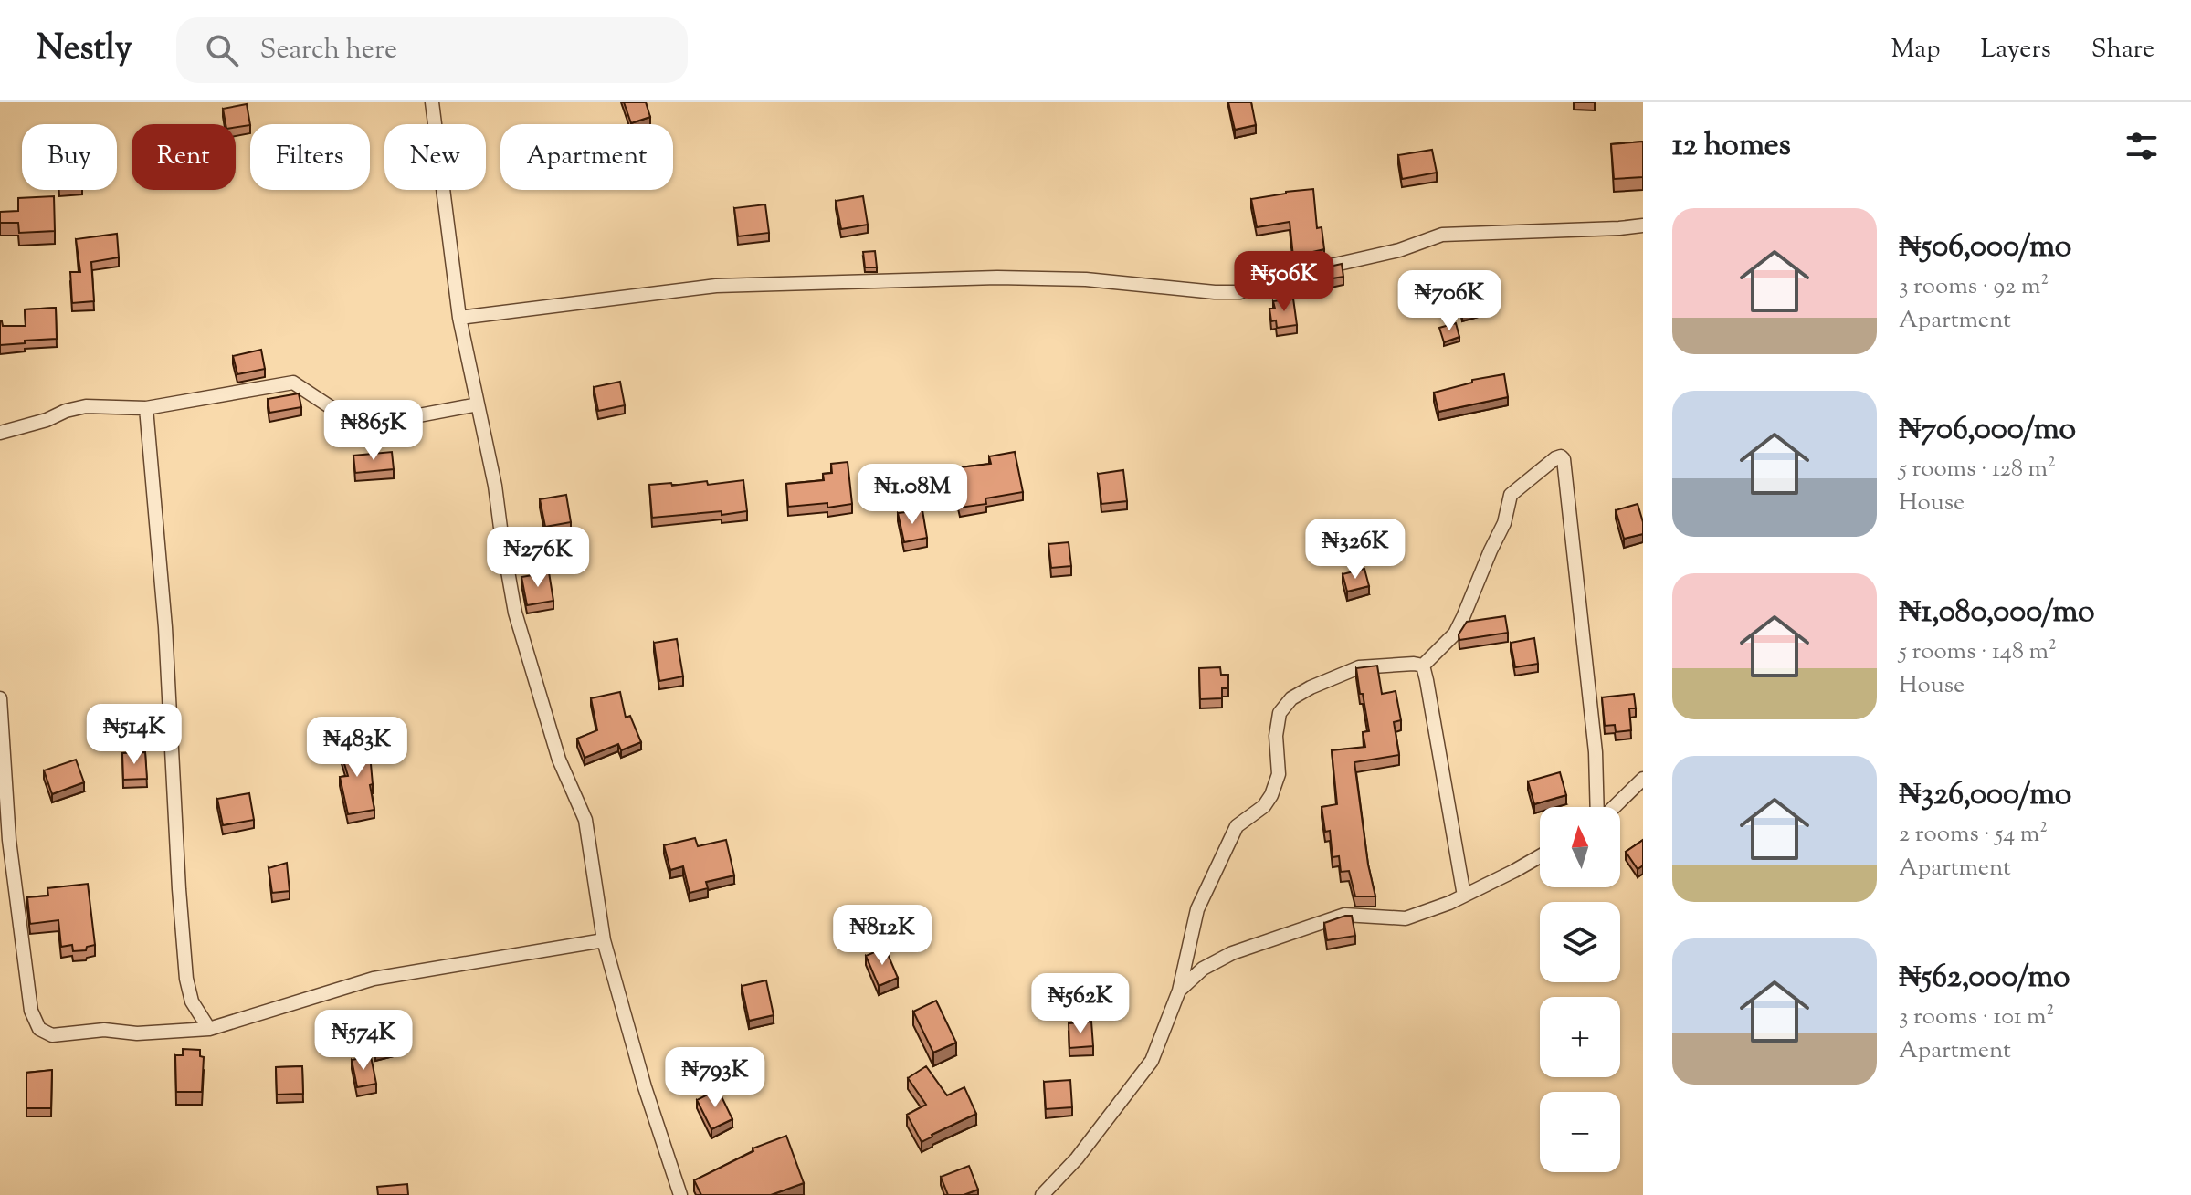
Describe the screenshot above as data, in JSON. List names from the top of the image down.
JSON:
{
  "north": "top",
  "page": {
    "header": "Nestly",
    "search": "Search here",
    "nav": ["Map", "Layers", "Share"],
    "heading": "12 homes",
    "chip": [
      "Buy",
      "Rent",
      "Filters",
      "New",
      "Apartment"
    ],
    "list": [
      {
        "name": "₦506,000/mo",
        "note": "3 rooms · 92 m² · Apartment"
      },
      {
        "name": "₦706,000/mo",
        "note": "5 rooms · 128 m² · House"
      },
      {
        "name": "₦1,080,000/mo",
        "note": "5 rooms · 148 m² · House"
      },
      {
        "name": "₦326,000/mo",
        "note": "2 rooms · 54 m² · Apartment"
      },
      {
        "name": "₦562,000/mo",
        "note": "3 rooms · 101 m² · Apartment"
      }
    ],
    "price": [
      "₦506K",
      "₦706K",
      "₦865K",
      "₦1.08M",
      "₦326K",
      "₦276K",
      "₦514K",
      "₦483K",
      "₦812K",
      "₦562K",
      "₦574K",
      "₦793K"
    ],
    "map_buttons": ["+", "−"]
  }
}
